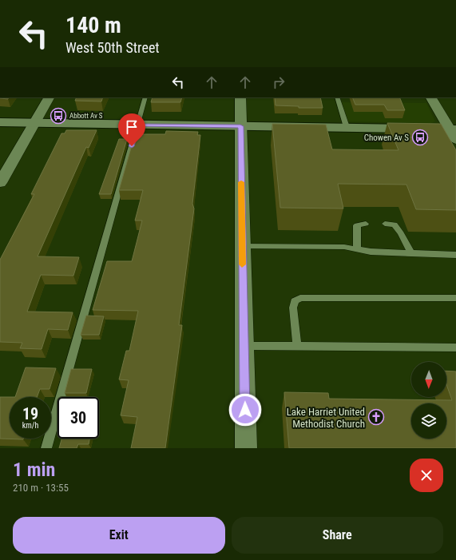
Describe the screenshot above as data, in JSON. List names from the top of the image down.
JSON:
{
  "places": {
    "bus stop": ["Abbott Av S", "Chowen Av S"],
    "church": ["Lake Harriet United Methodist Church"]
  },
  "north": "bottom",
  "page": {
    "turn": ["140 m", "West 50th Street"],
    "speed": "19 km/h",
    "limit": "30",
    "heading": ["1 min", "210 m · 13:55"],
    "buttons": ["Exit", "Share"]
  }
}
